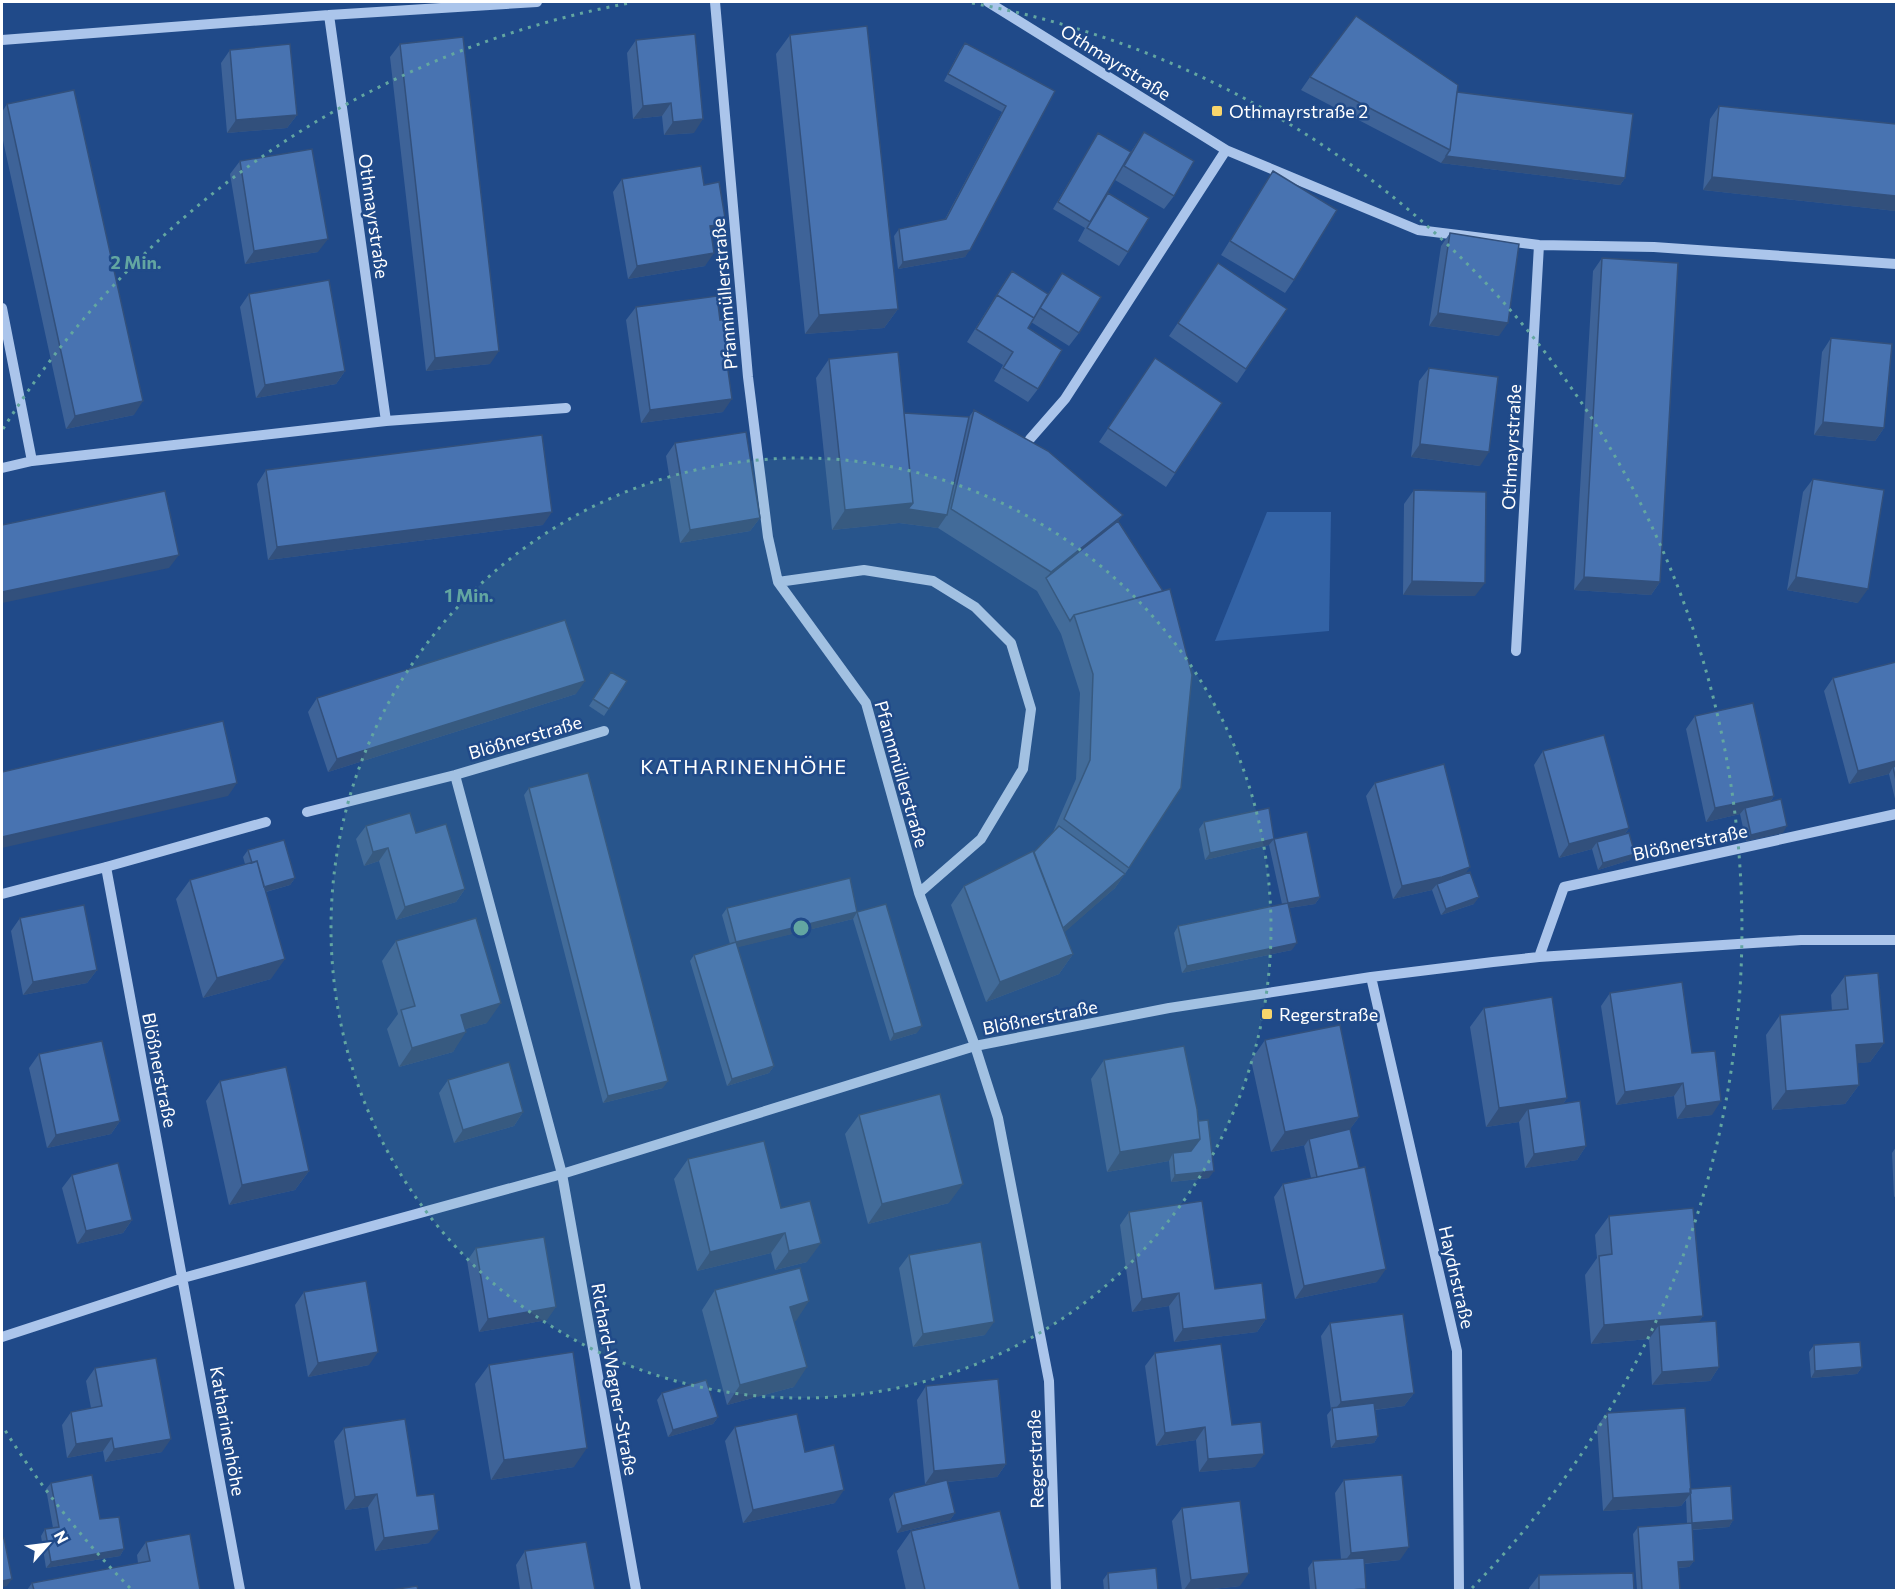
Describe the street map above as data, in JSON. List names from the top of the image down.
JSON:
{
  "streets": {
    "street": [
      "Othmayrstraße",
      "Pfannmüllerstraße",
      "Blößnerstraße",
      "Haydnstraße",
      "Richard-Wagner-Straße",
      "Katharinenhöhe",
      "Regerstraße"
    ]
  },
  "crossings": [
    ["Pfannmüllerstraße", "Blößnerstraße"],
    ["Pfannmüllerstraße", "Regerstraße"],
    ["Blößnerstraße", "Haydnstraße"],
    ["Blößnerstraße", "Richard-Wagner-Straße"],
    ["Blößnerstraße", "Katharinenhöhe"],
    ["Blößnerstraße", "Regerstraße"]
  ],
  "districts": ["KATHARINENHÖHE"],
  "places": {
    "transit": ["Othmayrstraße 2", "Regerstraße"]
  },
  "north": "top right",
  "rings": ["2 Min.", "1 Min."]
}
